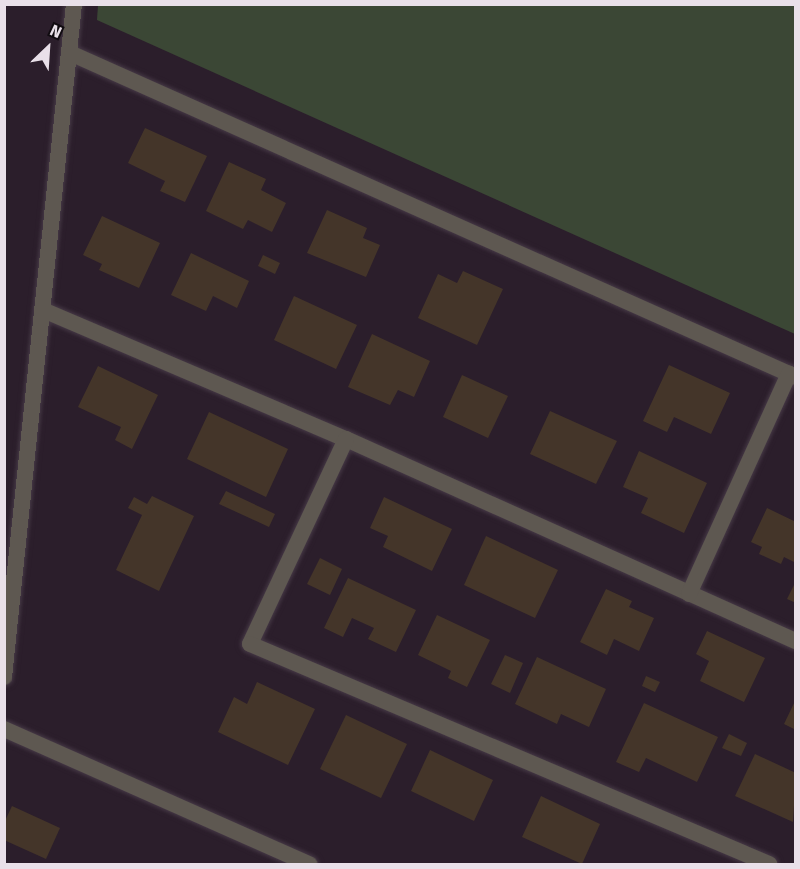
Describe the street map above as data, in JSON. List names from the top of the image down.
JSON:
{
  "north": "top right"
}
